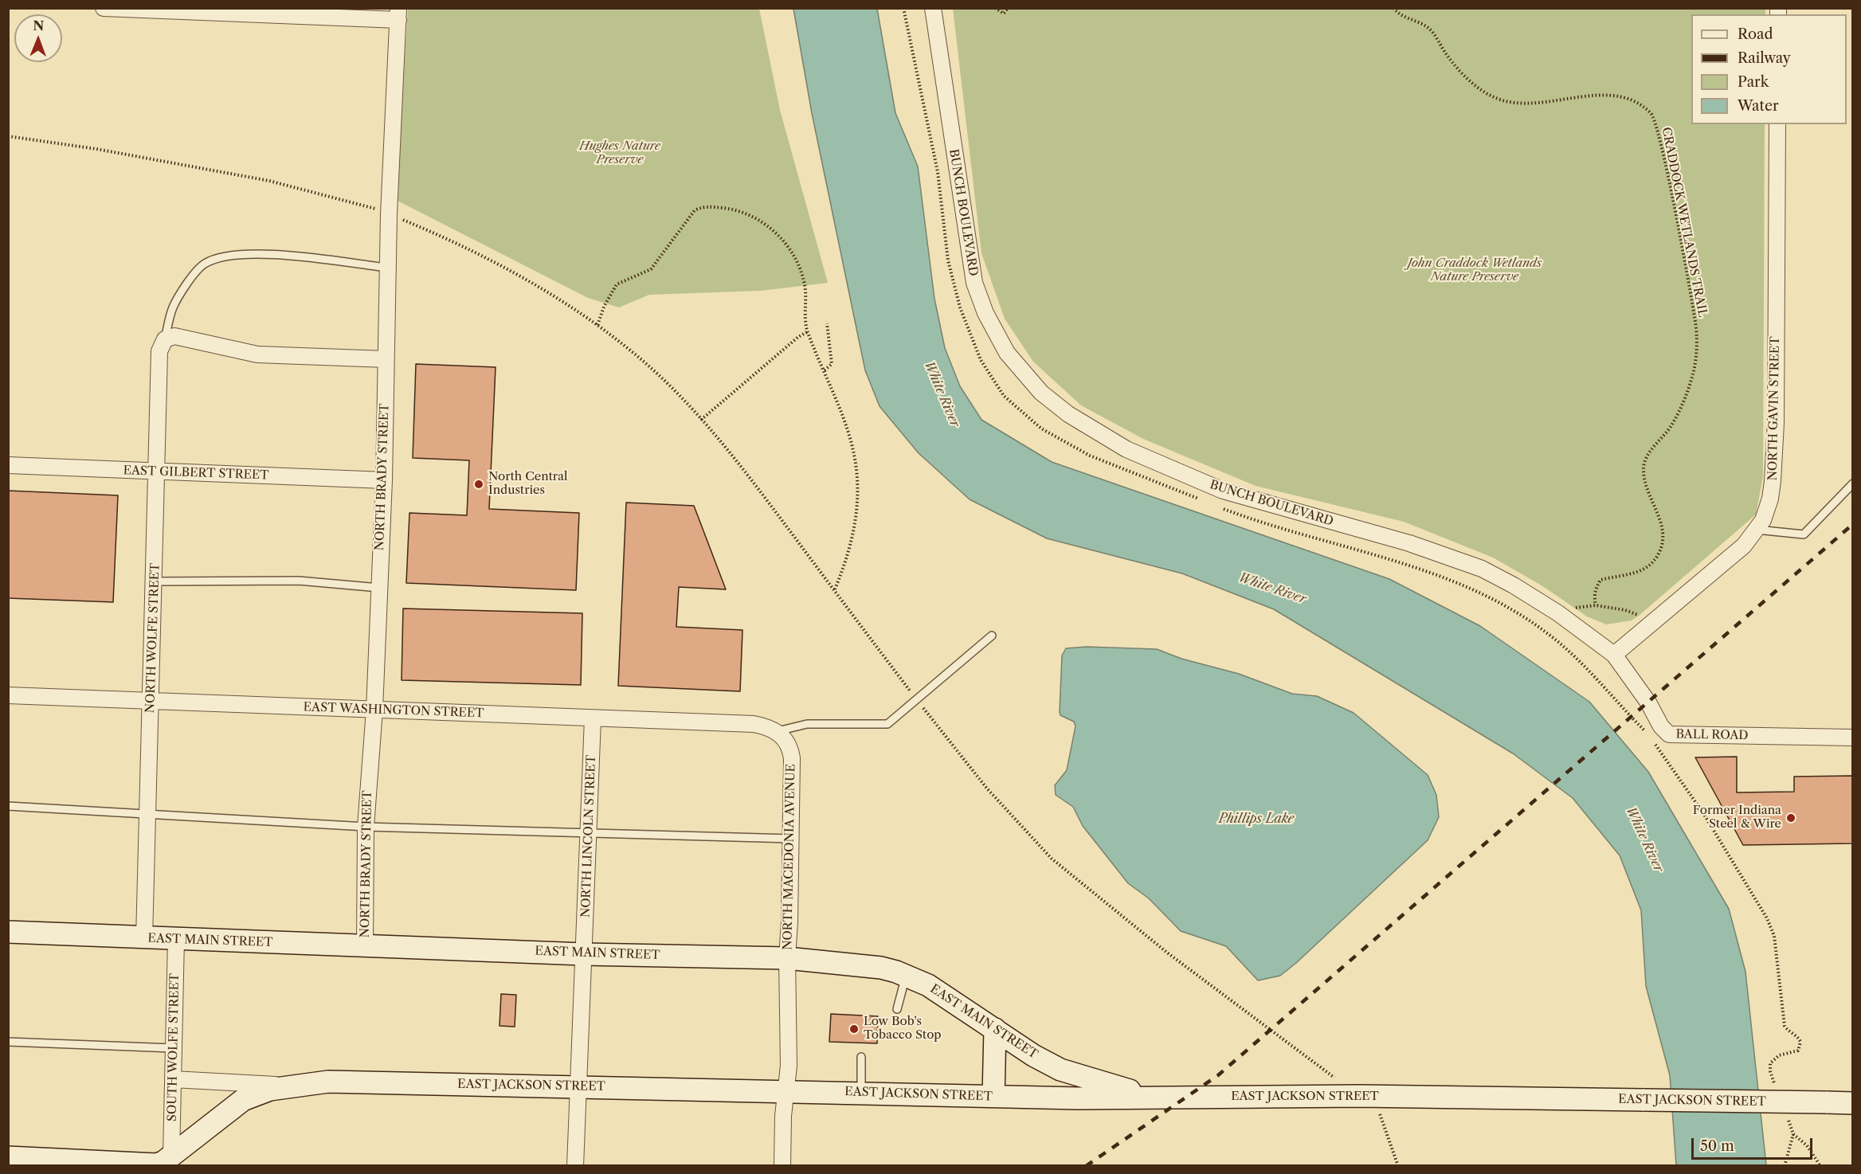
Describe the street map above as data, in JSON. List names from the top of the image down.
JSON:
{
  "streets": {
    "main road": ["EAST MAIN STREET", "EAST JACKSON STREET"],
    "street": [
      "BUNCH BOULEVARD",
      "NORTH GAVIN STREET",
      "EAST GILBERT STREET",
      "NORTH BRADY STREET",
      "NORTH WOLFE STREET",
      "EAST WASHINGTON STREET",
      "BALL ROAD",
      "NORTH LINCOLN STREET",
      "NORTH MACEDONIA AVENUE",
      "SOUTH WOLFE STREET"
    ],
    "path": ["CRADDOCK WETLANDS TRAIL"]
  },
  "crossings": [
    ["BUNCH BOULEVARD", "NORTH GAVIN STREET"],
    ["BUNCH BOULEVARD", "BALL ROAD"],
    ["NORTH GAVIN STREET", "BALL ROAD"],
    ["EAST GILBERT STREET", "NORTH BRADY STREET"],
    ["EAST GILBERT STREET", "NORTH WOLFE STREET"],
    ["NORTH BRADY STREET", "EAST WASHINGTON STREET"],
    ["NORTH BRADY STREET", "EAST MAIN STREET"],
    ["NORTH WOLFE STREET", "EAST WASHINGTON STREET"],
    ["NORTH WOLFE STREET", "EAST MAIN STREET"],
    ["EAST WASHINGTON STREET", "NORTH LINCOLN STREET"],
    ["EAST WASHINGTON STREET", "NORTH MACEDONIA AVENUE"],
    ["NORTH LINCOLN STREET", "EAST MAIN STREET"],
    ["NORTH LINCOLN STREET", "EAST JACKSON STREET"],
    ["NORTH MACEDONIA AVENUE", "EAST MAIN STREET"],
    ["NORTH MACEDONIA AVENUE", "EAST JACKSON STREET"],
    ["EAST MAIN STREET", "SOUTH WOLFE STREET"],
    ["EAST MAIN STREET", "EAST JACKSON STREET"],
    ["SOUTH WOLFE STREET", "EAST JACKSON STREET"]
  ],
  "water": ["White River", "Phillips Lake"],
  "parks": ["Hughes Nature Preserve", "John Craddock Wetlands Nature Preserve"],
  "places": ["North Central Industries", "Former Indiana Steel & Wire", "Low Bob's Tobacco Stop"],
  "legend": [
    "Road",
    "Railway",
    "Park",
    "Water"
  ],
  "scale_bar": "50 m",
  "north": "top"
}
